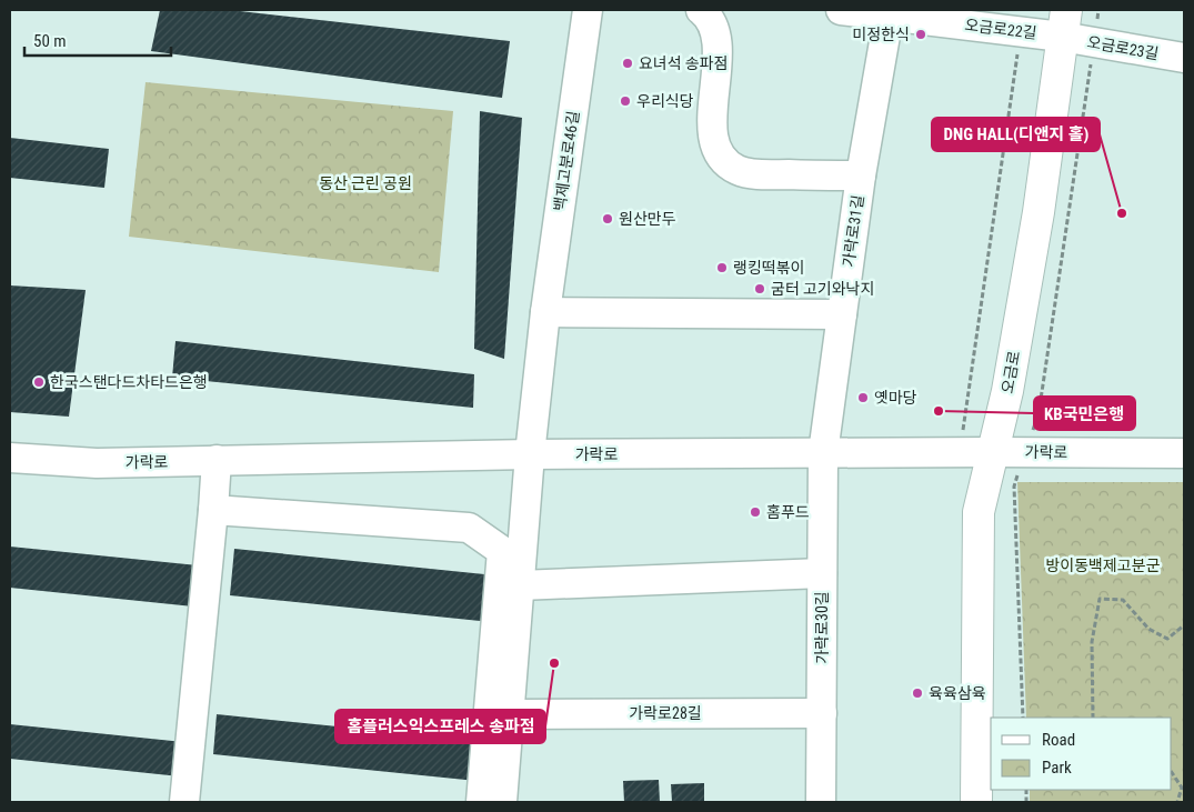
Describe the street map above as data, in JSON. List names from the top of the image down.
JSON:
{
  "streets": {
    "main road": ["오금로"],
    "street": [
      "오금로22길",
      "오금로23길",
      "백제고분로46길",
      "가락로31길",
      "가락로",
      "가락로30길",
      "가락로28길"
    ]
  },
  "crossings": [
    ["오금로22길", "오금로23길"],
    ["오금로22길", "가락로31길"],
    ["오금로22길", "오금로"],
    ["오금로23길", "오금로"],
    ["백제고분로46길", "가락로"],
    ["가락로31길", "가락로"],
    ["가락로31길", "가락로30길"],
    ["오금로", "가락로"],
    ["가락로", "가락로30길"],
    ["가락로30길", "가락로28길"]
  ],
  "parks": ["동산 근린 공원", "방이동백제고분군"],
  "places": [
    "미정한식",
    "요녀석 송파점",
    "우리식당",
    "DNG HALL(디앤지 홀)",
    "원산만두",
    "랭킹떡볶이",
    "굼터 고기와낙지",
    "한국스탠다드차타드은행",
    "옛마당",
    "KB국민은행",
    "홈푸드",
    "홈플러스익스프레스 송파점",
    "육육삼육"
  ],
  "legend": ["Road", "Park"],
  "scale_bar": "50 m"
}
